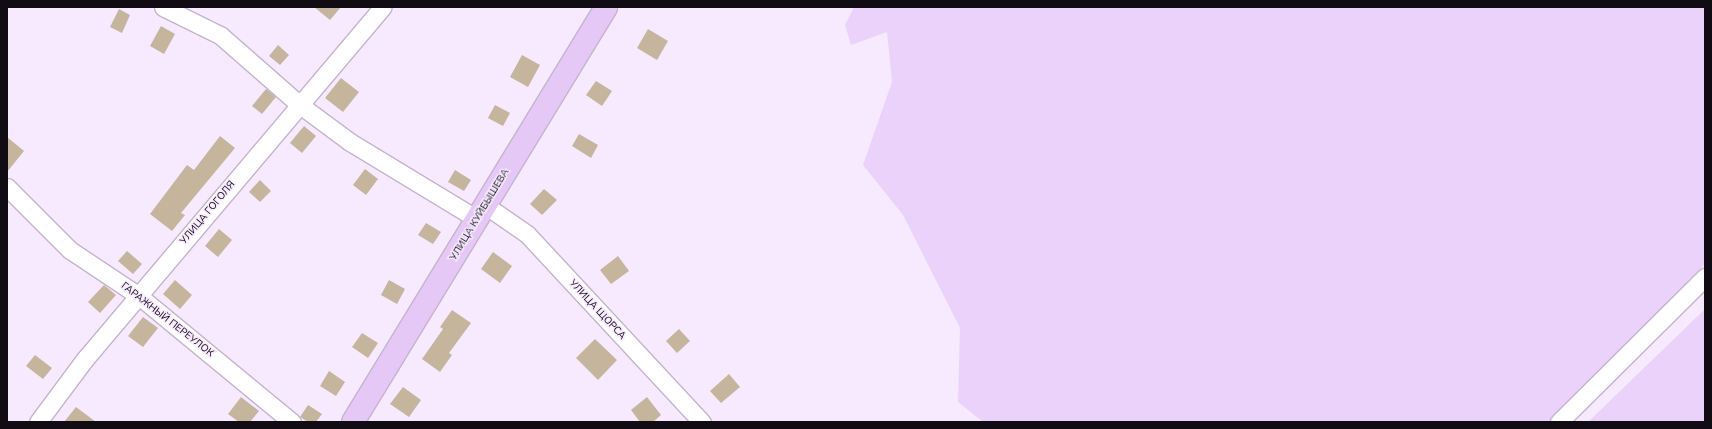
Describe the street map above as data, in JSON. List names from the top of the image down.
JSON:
{
  "streets": {
    "highway": ["УЛИЦА КУЙБЫШЕВА"],
    "street": ["УЛИЦА ГОГОЛЯ", "УЛИЦА ЩОРСА", "ГАРАЖНЫЙ ПЕРЕУЛОК"]
  },
  "crossings": [
    ["УЛИЦА ГОГОЛЯ", "УЛИЦА ЩОРСА"],
    ["УЛИЦА ГОГОЛЯ", "ГАРАЖНЫЙ ПЕРЕУЛОК"],
    ["УЛИЦА КУЙБЫШЕВА", "УЛИЦА ЩОРСА"]
  ]
}
